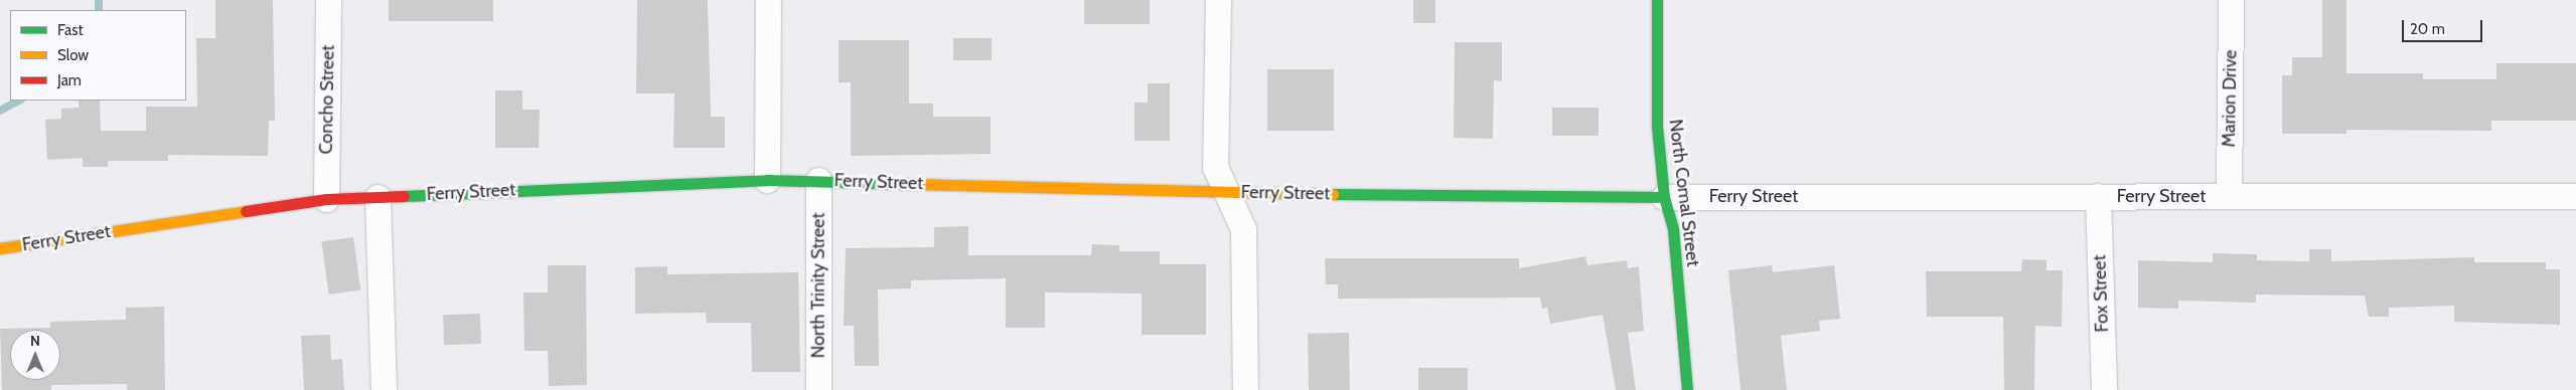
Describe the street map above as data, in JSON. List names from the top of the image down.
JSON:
{
  "streets": {
    "street": [
      "Marion Drive",
      "Concho Street",
      "Ferry Street",
      "North Comal Street",
      "North Trinity Street",
      "Fox Street"
    ]
  },
  "crossings": [
    ["Marion Drive", "Ferry Street"],
    ["Concho Street", "Ferry Street"],
    ["Ferry Street", "North Comal Street"],
    ["Ferry Street", "North Trinity Street"],
    ["Ferry Street", "Fox Street"]
  ],
  "legend": ["Fast", "Slow", "Jam"],
  "scale_bar": "20 m",
  "north": "top"
}
